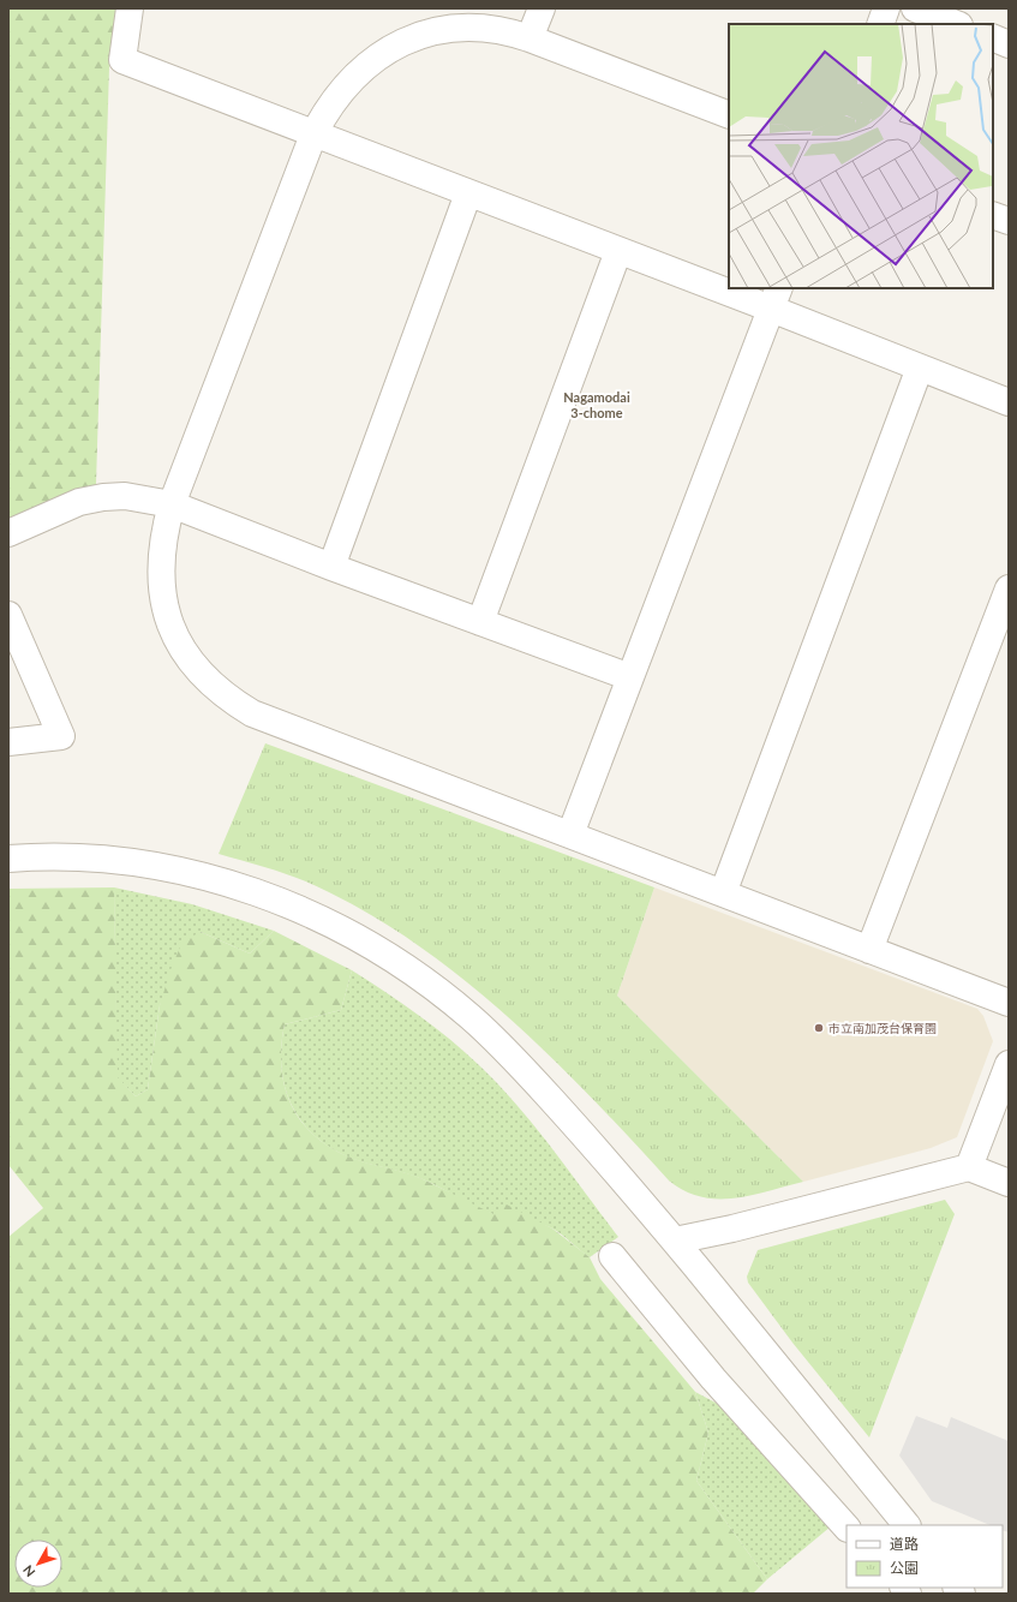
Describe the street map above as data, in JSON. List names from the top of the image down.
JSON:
{
  "districts": ["Nagamodai 3-chome"],
  "places": ["市立南加茂台保育園"],
  "legend": ["道路", "公園"],
  "north": "bottom left"
}
